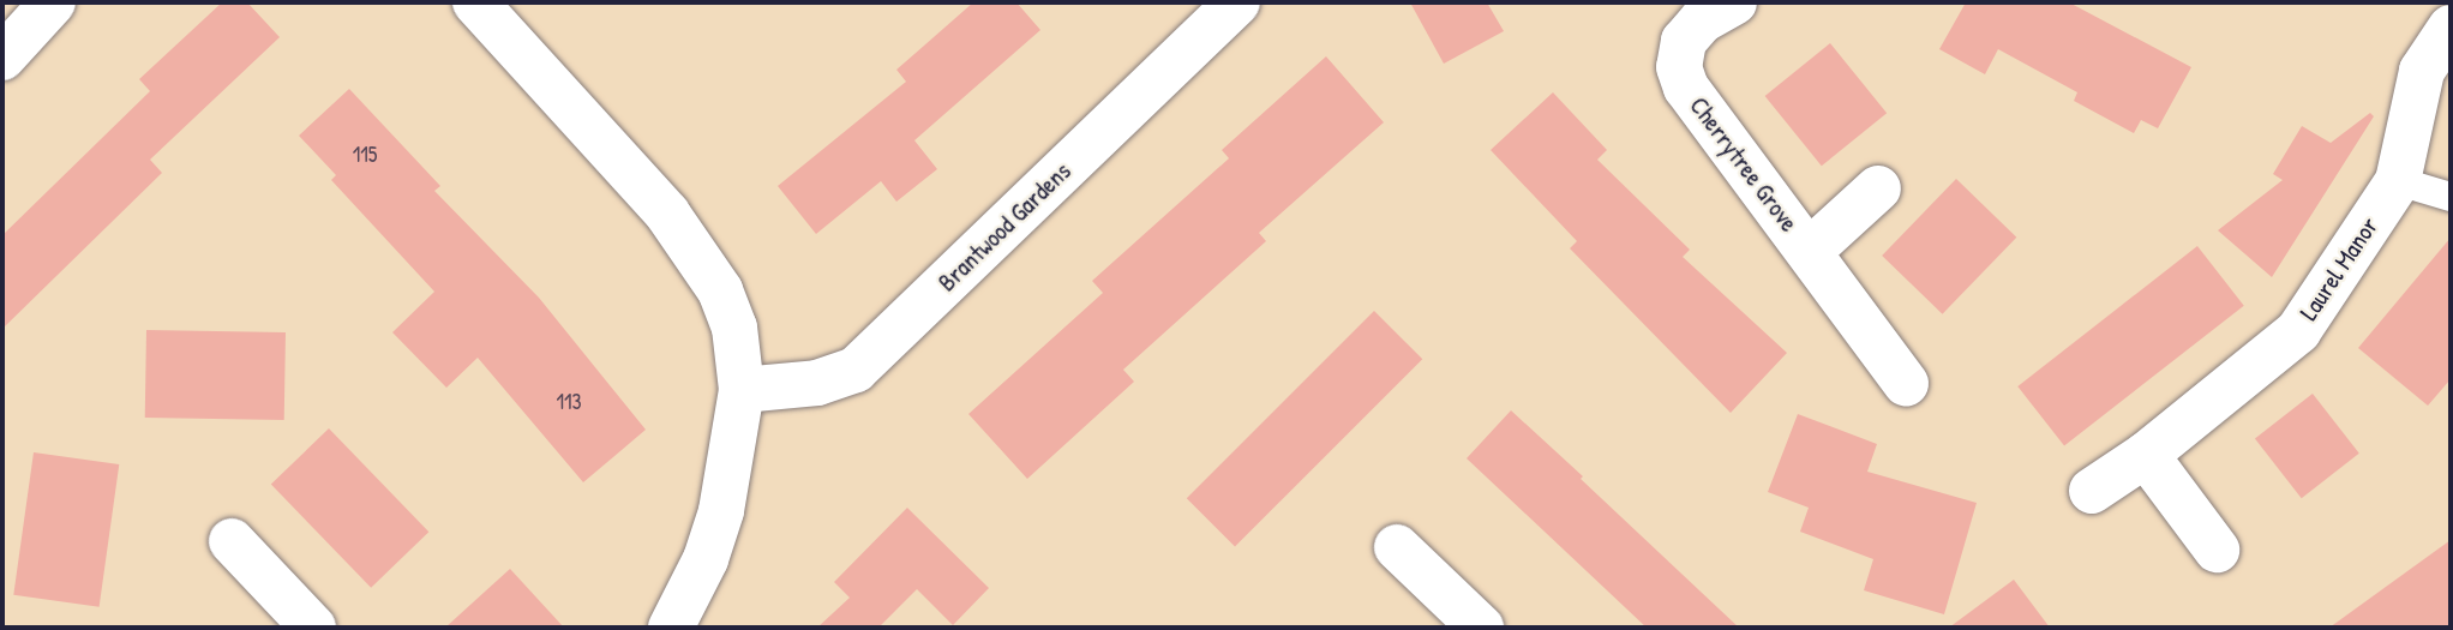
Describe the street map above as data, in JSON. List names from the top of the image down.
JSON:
{
  "streets": {
    "street": ["Cherrytree Grove", "Brantwood Gardens", "Laurel Manor"]
  },
  "house_numbers": ["115", "113"]
}
